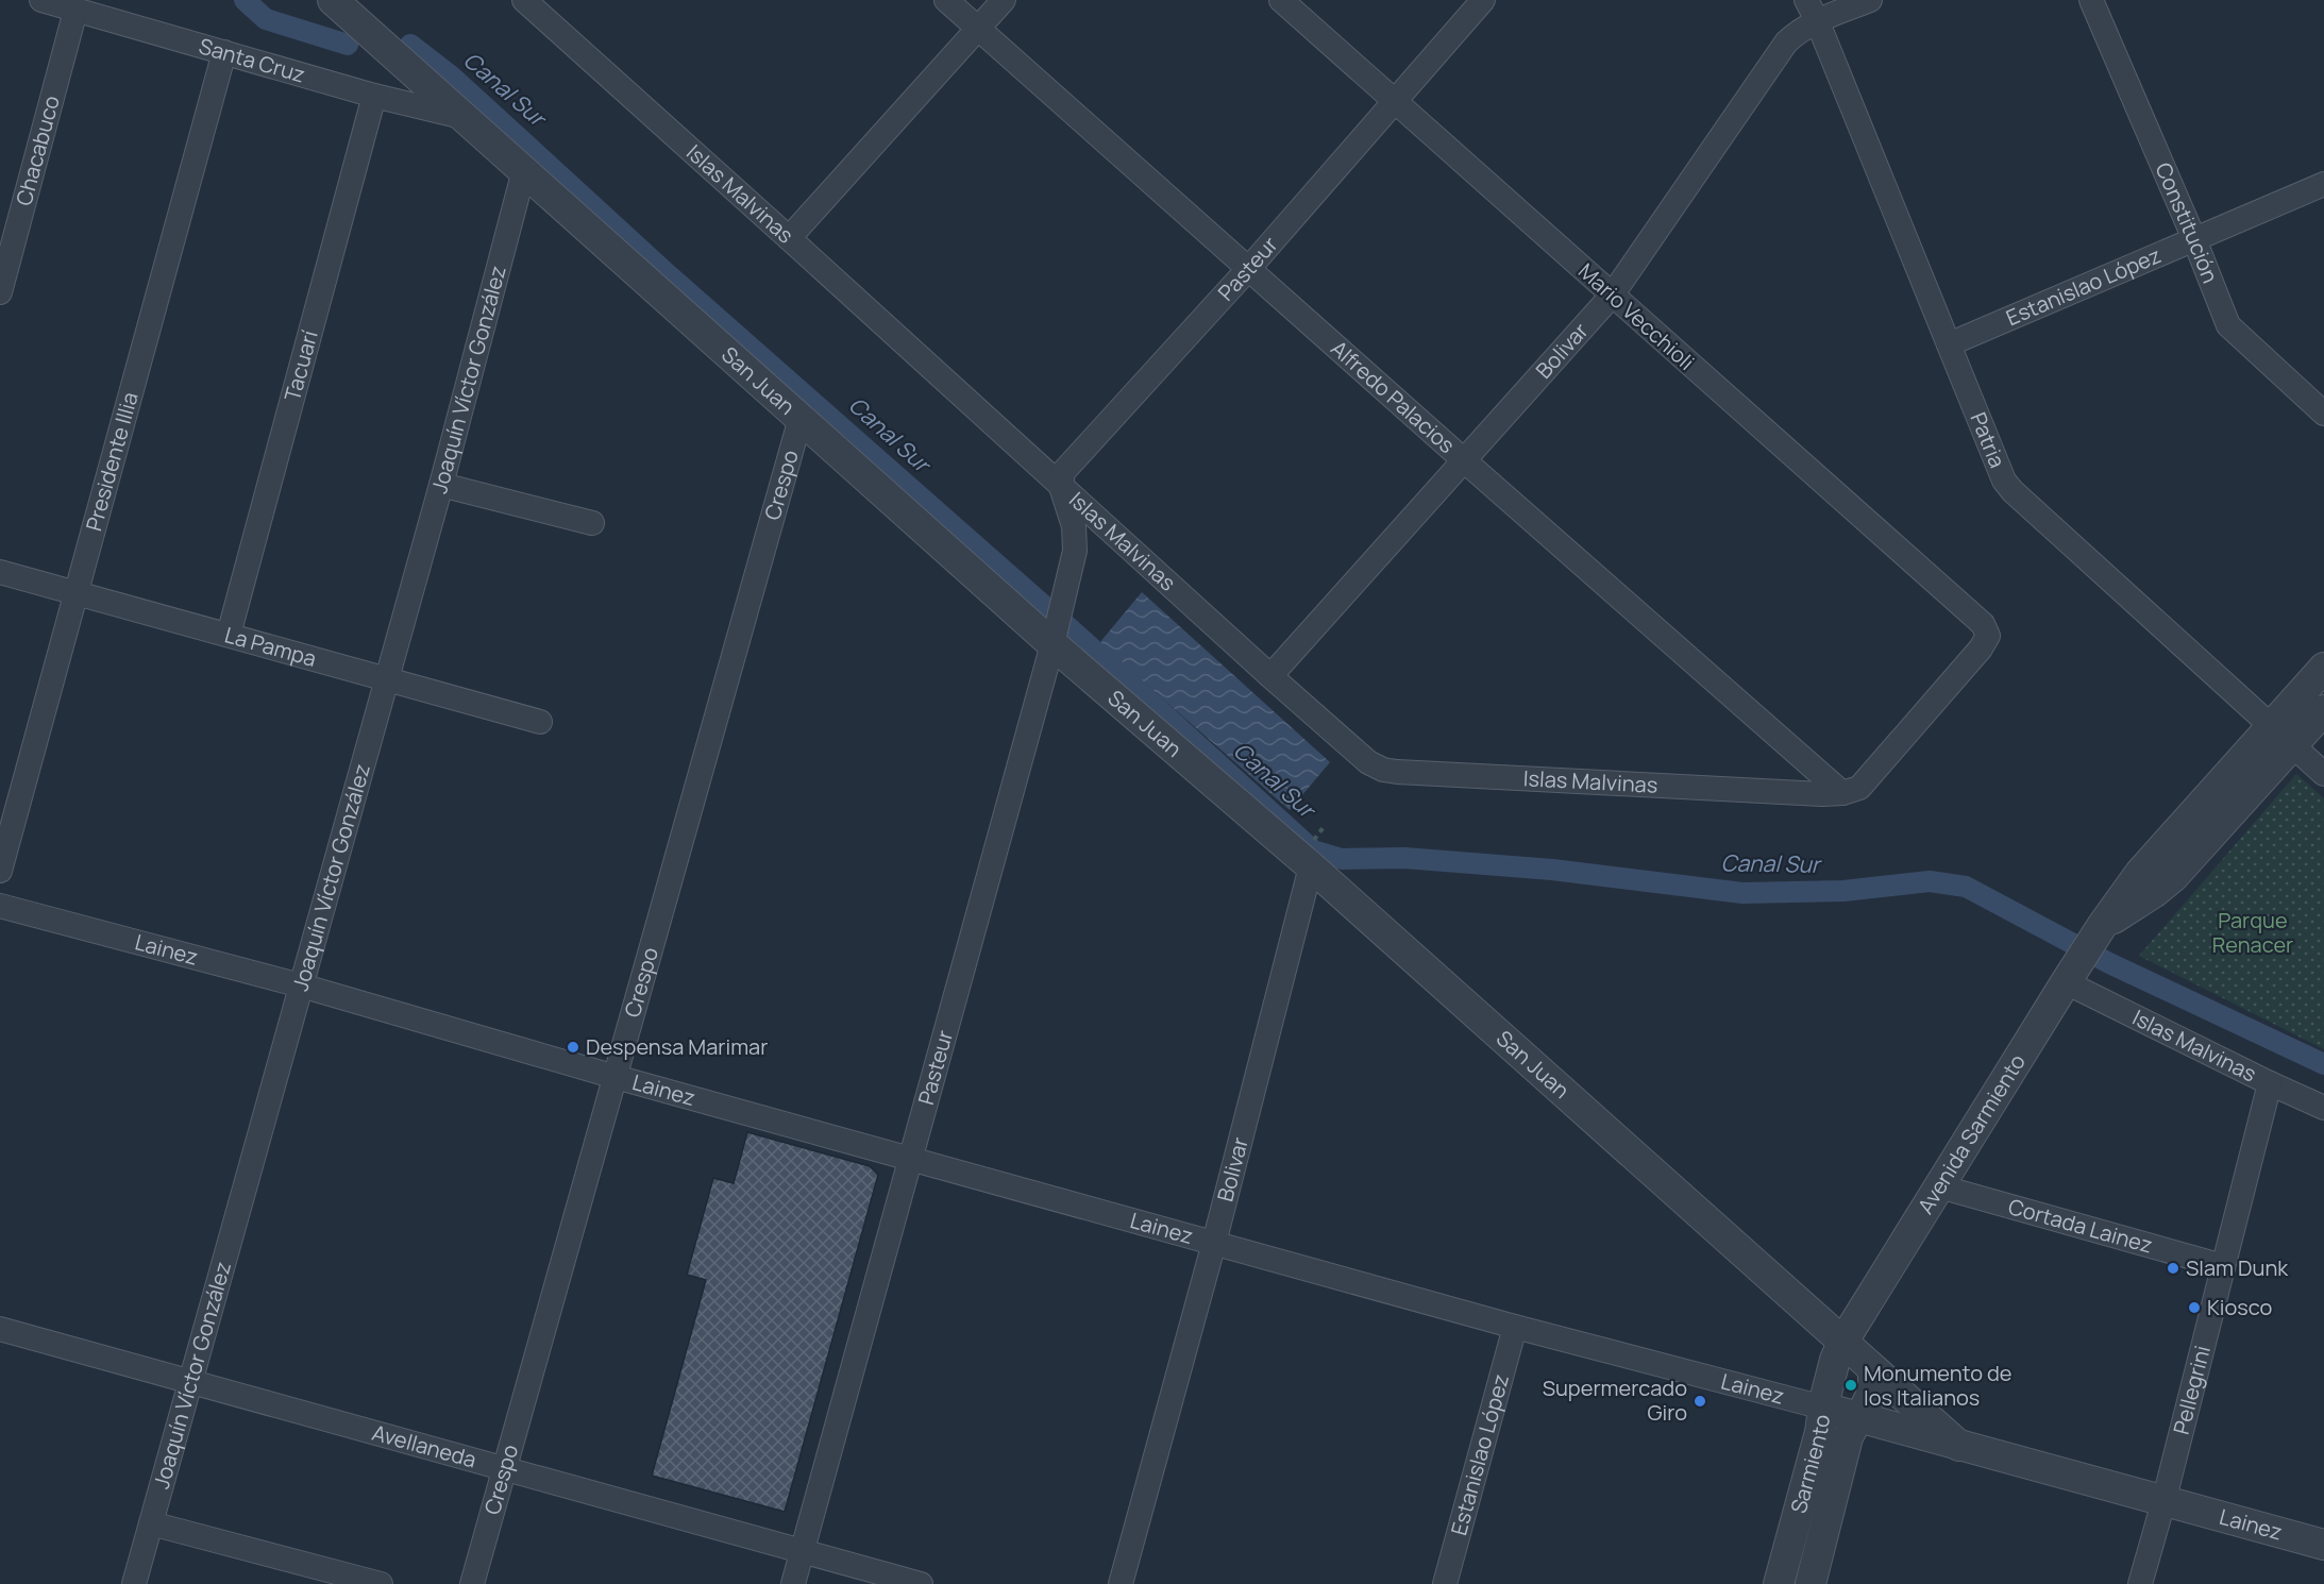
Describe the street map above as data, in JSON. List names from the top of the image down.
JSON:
{
  "streets": {
    "street": [
      "Santa Cruz",
      "Chacabuco",
      "Islas Malvinas",
      "Constitución",
      "Pasteur",
      "Estanislao López",
      "Mario Vecchioli",
      "Bolivar",
      "Tacuarí",
      "Joaquín Víctor González",
      "San Juan",
      "Alfredo Palacios",
      "Patria",
      "Presidente Illia",
      "Crespo",
      "La Pampa",
      "Lainez",
      "Avenida Sarmiento",
      "Cortada Lainez",
      "Pellegrini",
      "Avellaneda",
      "Sarmiento"
    ]
  },
  "crossings": [
    ["Santa Cruz", "Chacabuco"],
    ["Santa Cruz", "Tacuarí"],
    ["Santa Cruz", "San Juan"],
    ["Santa Cruz", "Presidente Illia"],
    ["Islas Malvinas", "Pasteur"],
    ["Islas Malvinas", "Mario Vecchioli"],
    ["Islas Malvinas", "Bolivar"],
    ["Islas Malvinas", "Alfredo Palacios"],
    ["Islas Malvinas", "Avenida Sarmiento"],
    ["Islas Malvinas", "Pellegrini"],
    ["Constitución", "Estanislao López"],
    ["Pasteur", "Mario Vecchioli"],
    ["Pasteur", "San Juan"],
    ["Pasteur", "Alfredo Palacios"],
    ["Pasteur", "Lainez"],
    ["Pasteur", "Avellaneda"],
    ["Estanislao López", "Patria"],
    ["Estanislao López", "Lainez"],
    ["Mario Vecchioli", "Bolivar"],
    ["Mario Vecchioli", "Alfredo Palacios"],
    ["Bolivar", "San Juan"],
    ["Bolivar", "Alfredo Palacios"],
    ["Bolivar", "Patria"],
    ["Bolivar", "Lainez"],
    ["Tacuarí", "La Pampa"],
    ["Joaquín Víctor González", "San Juan"],
    ["Joaquín Víctor González", "La Pampa"],
    ["Joaquín Víctor González", "Lainez"],
    ["Joaquín Víctor González", "Avellaneda"],
    ["San Juan", "Crespo"],
    ["San Juan", "Lainez"],
    ["San Juan", "Avenida Sarmiento"],
    ["San Juan", "Sarmiento"],
    ["Patria", "Avenida Sarmiento"],
    ["Presidente Illia", "La Pampa"],
    ["Crespo", "Lainez"],
    ["Crespo", "Avellaneda"],
    ["Lainez", "Pellegrini"],
    ["Lainez", "Sarmiento"],
    ["Avenida Sarmiento", "Cortada Lainez"],
    ["Avenida Sarmiento", "Sarmiento"],
    ["Cortada Lainez", "Pellegrini"]
  ],
  "water": ["Canal Sur"],
  "parks": ["Parque Renacer"],
  "places": [
    "Despensa Marimar",
    "Slam Dunk",
    "Kiosco",
    "Monumento de los Italianos",
    "Supermercado Giro"
  ]
}
